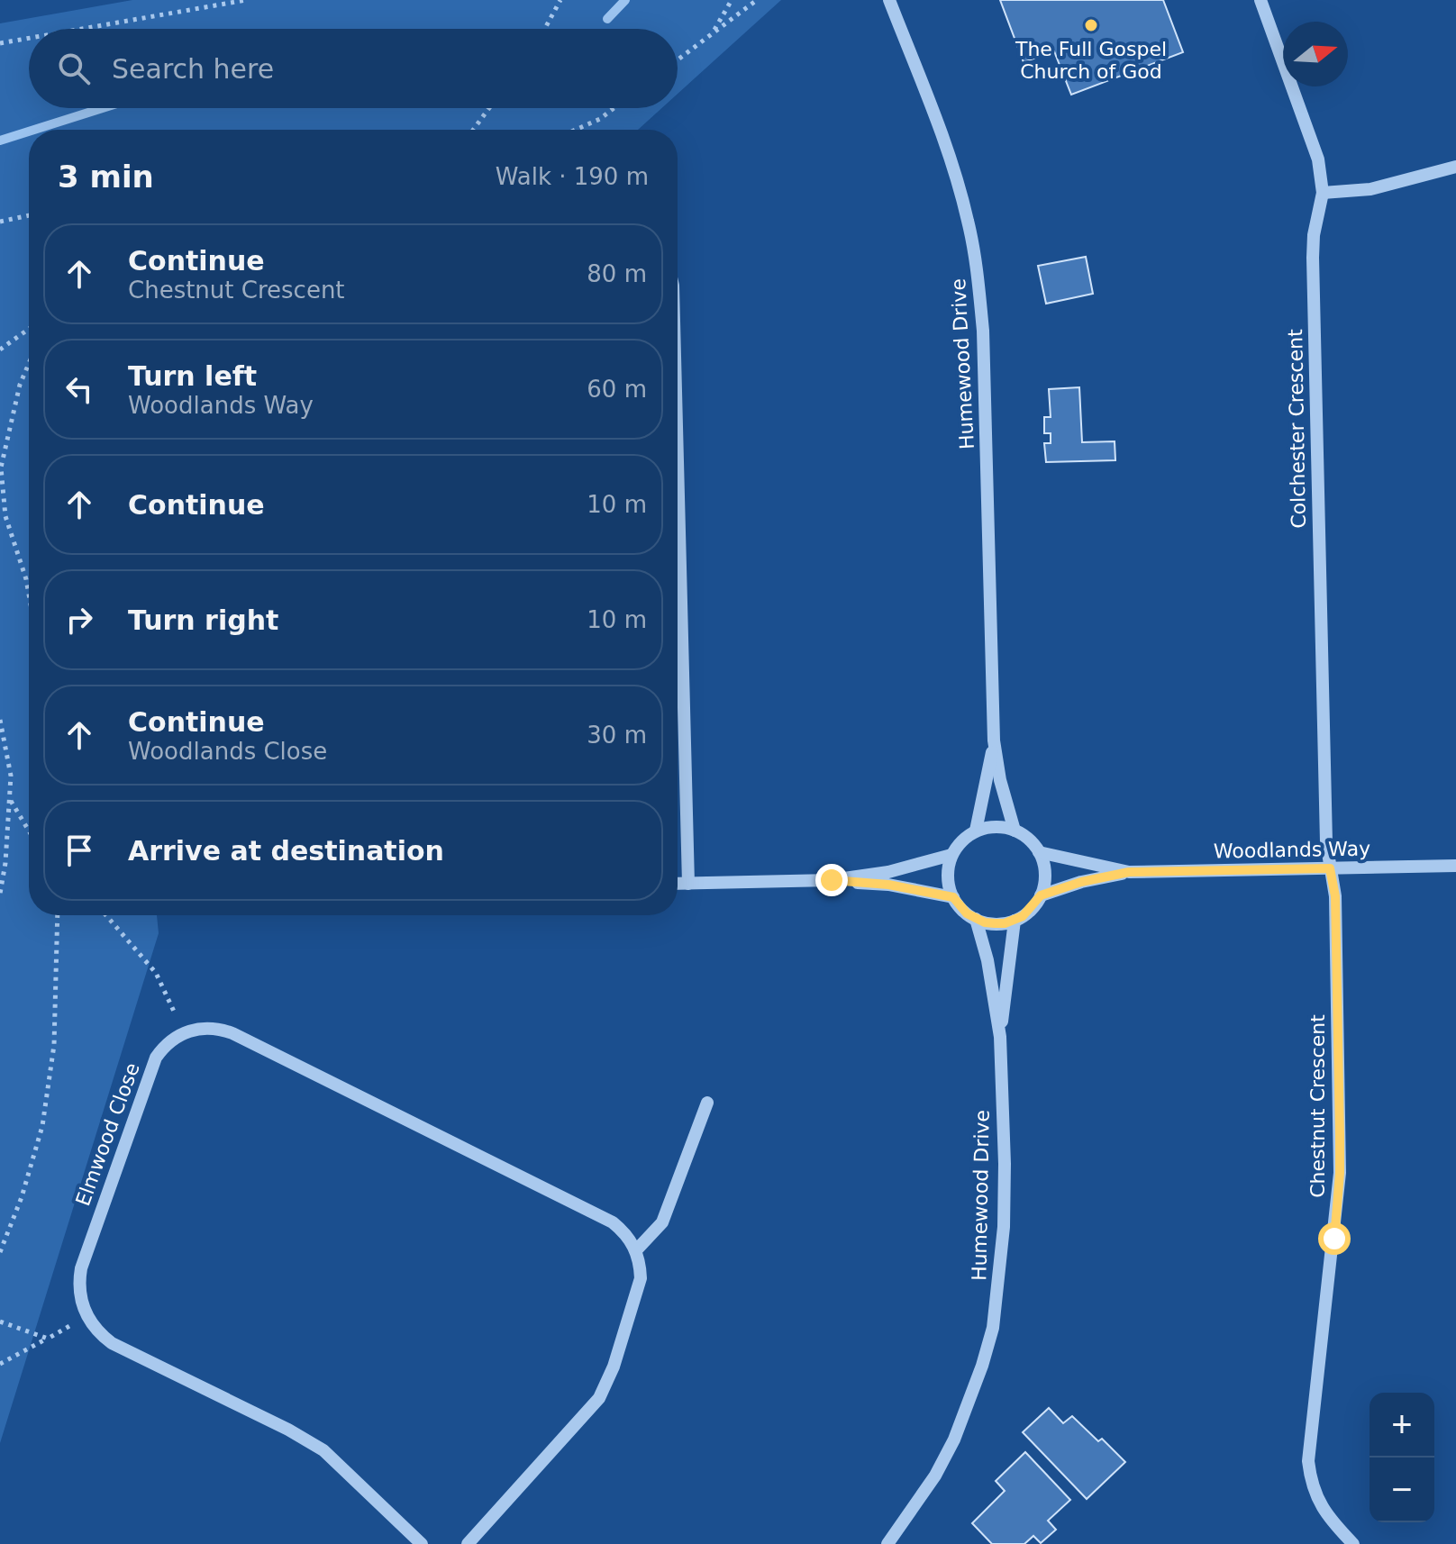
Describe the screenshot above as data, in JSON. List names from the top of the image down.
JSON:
{
  "streets": {
    "street": [
      "Humewood Drive",
      "Colchester Crescent",
      "Woodlands Way",
      "Chestnut Crescent",
      "Elmwood Close"
    ]
  },
  "crossings": [
    ["Humewood Drive", "Woodlands Way"],
    ["Colchester Crescent", "Woodlands Way"],
    ["Colchester Crescent", "Chestnut Crescent"],
    ["Woodlands Way", "Chestnut Crescent"]
  ],
  "places": ["The Full Gospel Church of God"],
  "north": "right",
  "page": {
    "search": "Search here",
    "heading": ["3 min", "Walk · 190 m"],
    "list": [
      ["Continue", "Chestnut Crescent", "80 m"],
      ["Turn left", "Woodlands Way", "60 m"],
      ["Continue", "10 m"],
      ["Turn right", "10 m"],
      ["Continue", "Woodlands Close", "30 m"],
      "Arrive at destination"
    ],
    "map_buttons": ["+", "−"]
  }
}
